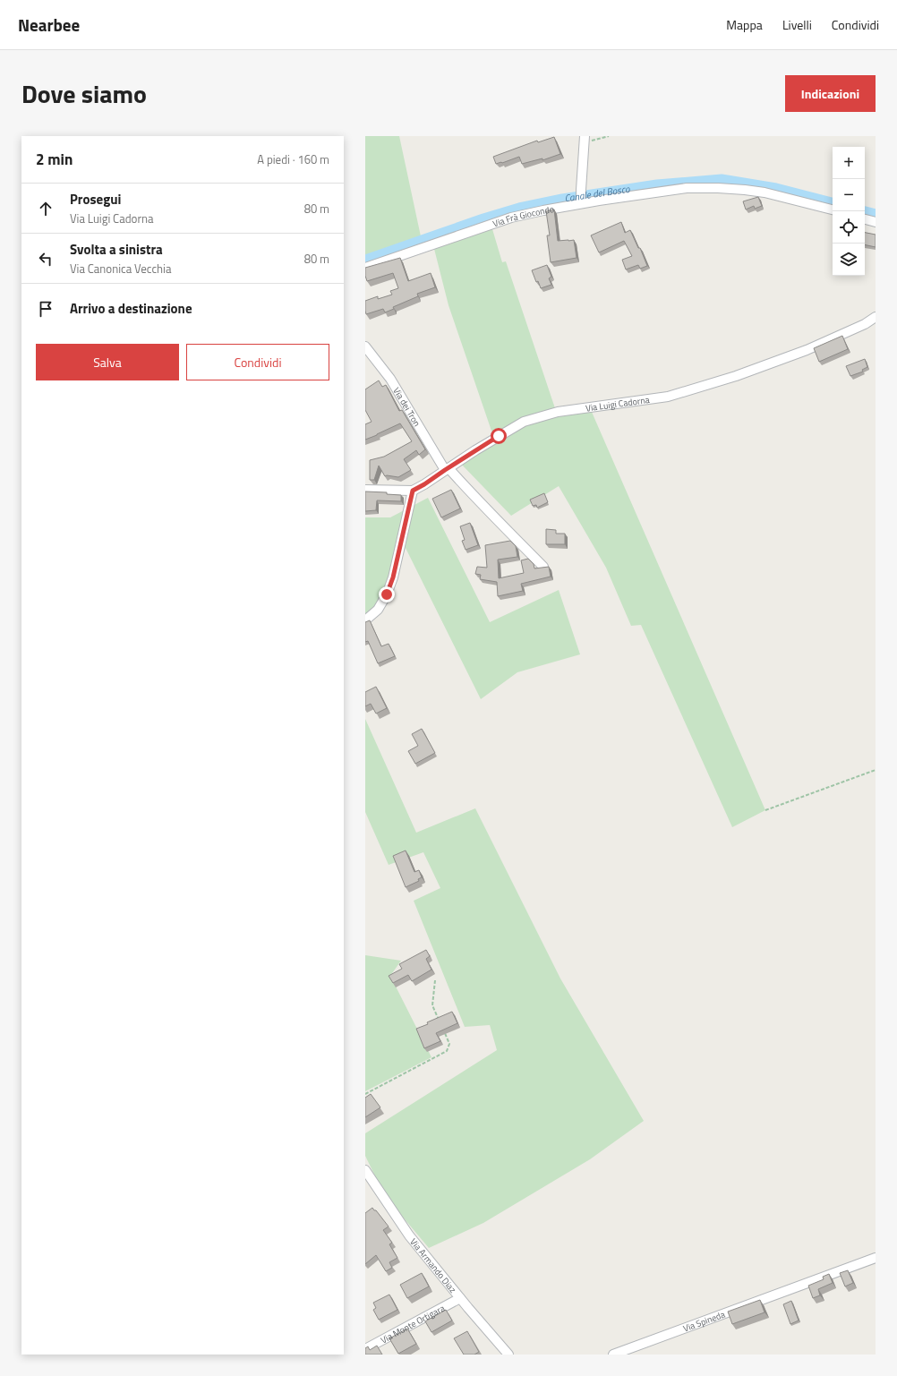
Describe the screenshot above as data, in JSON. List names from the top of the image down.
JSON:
{
  "streets": {
    "street": [
      "Via Frà Giocondo",
      "Via Luigi Cadorna",
      "Via dei Tron",
      "Via Armando Diaz",
      "Via Spineda",
      "Via Monte Ortigara"
    ]
  },
  "crossings": [
    ["Via Luigi Cadorna", "Via dei Tron"],
    ["Via Armando Diaz", "Via Monte Ortigara"]
  ],
  "water": ["Canale del Bosco"],
  "page": {
    "header": "Nearbee",
    "nav": ["Mappa", "Livelli", "Condividi"],
    "title": "Dove siamo",
    "buttons": [
      "Indicazioni",
      ["Salva", "Condividi"]
    ],
    "heading": ["2 min", "A piedi · 160 m"],
    "map_buttons": ["+", "−"],
    "list": [
      ["Prosegui", "Via Luigi Cadorna", "80 m"],
      ["Svolta a sinistra", "Via Canonica Vecchia", "80 m"],
      "Arrivo a destinazione"
    ]
  }
}
